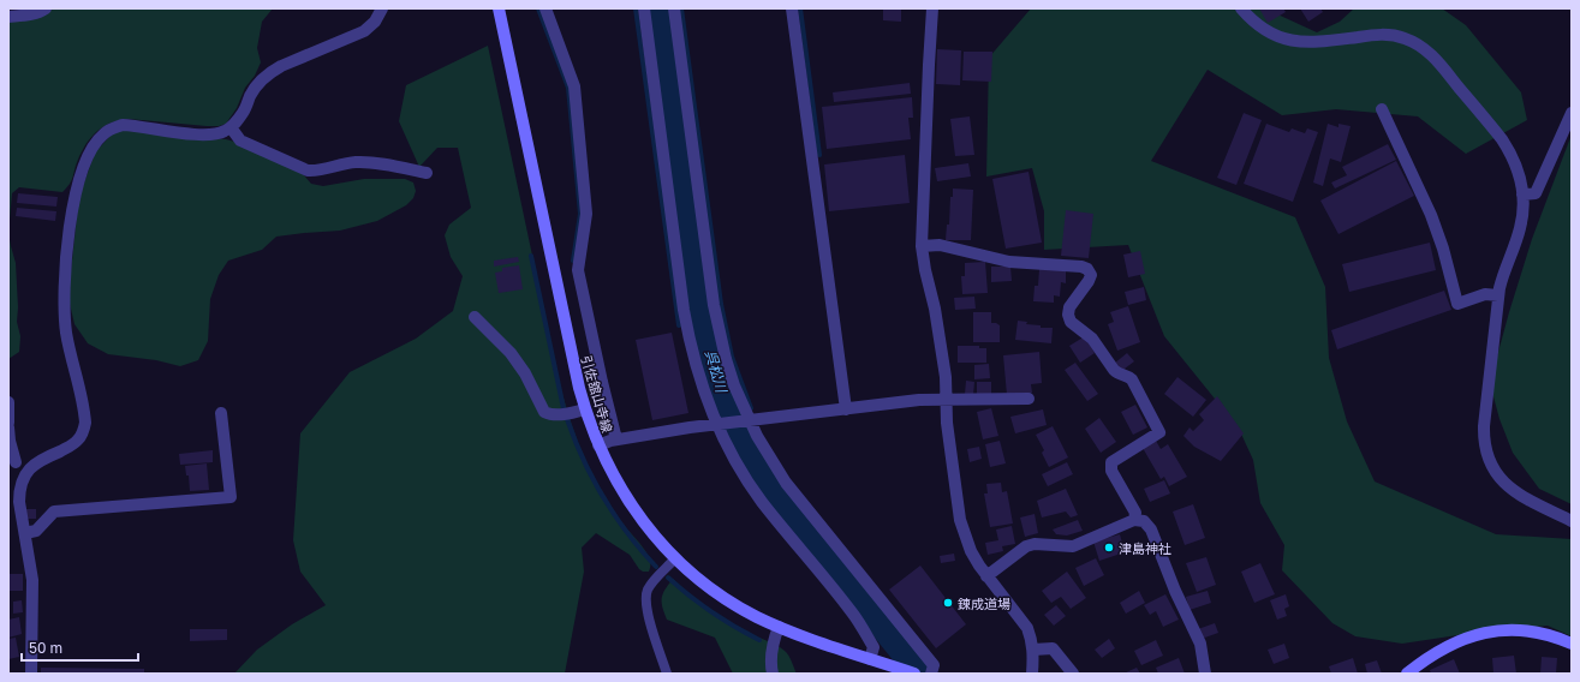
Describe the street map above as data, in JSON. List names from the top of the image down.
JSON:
{
  "streets": {
    "main road": ["引佐舘山寺線"]
  },
  "water": ["呉松川"],
  "places": ["津島神社", "錬成道場"],
  "scale_bar": "50 m"
}
